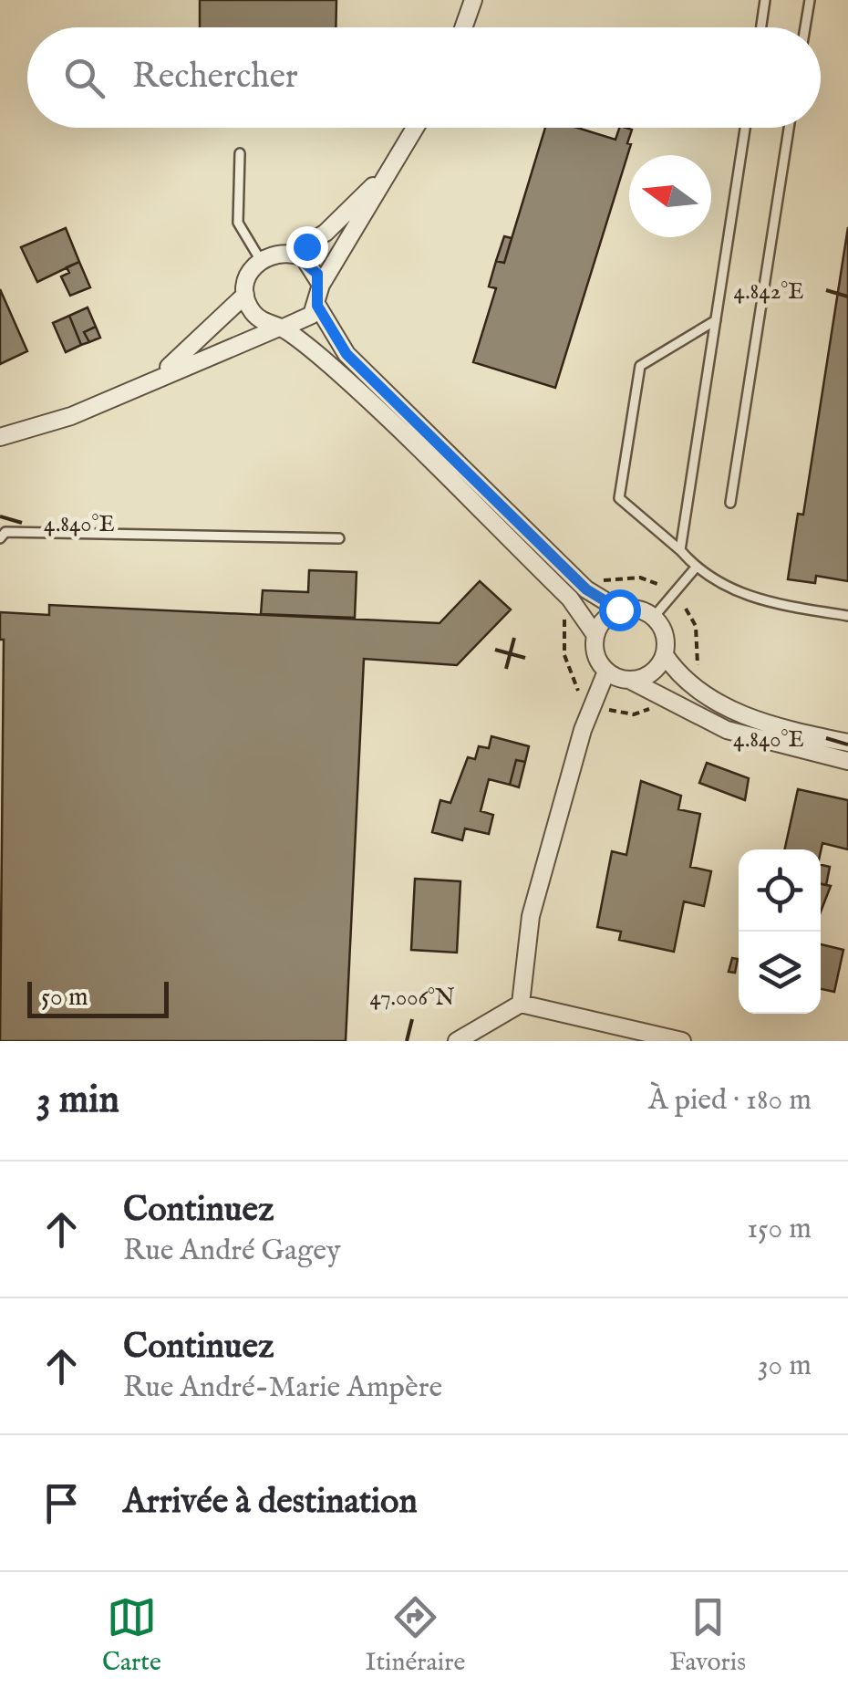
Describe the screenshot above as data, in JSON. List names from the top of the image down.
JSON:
{
  "scale_bar": "50 m",
  "north": "left",
  "page": {
    "search": "Rechercher",
    "scale": "50 m",
    "heading": ["3 min", "À pied · 180 m"],
    "list": [
      ["Continuez", "Rue André Gagey", "150 m"],
      ["Continuez", "Rue André-Marie Ampère", "30 m"],
      "Arrivée à destination"
    ],
    "nav": ["Carte", "Itinéraire", "Favoris"]
  },
  "coordinates": ["4.842°E", "4.840°E", "47.006°N"]
}
